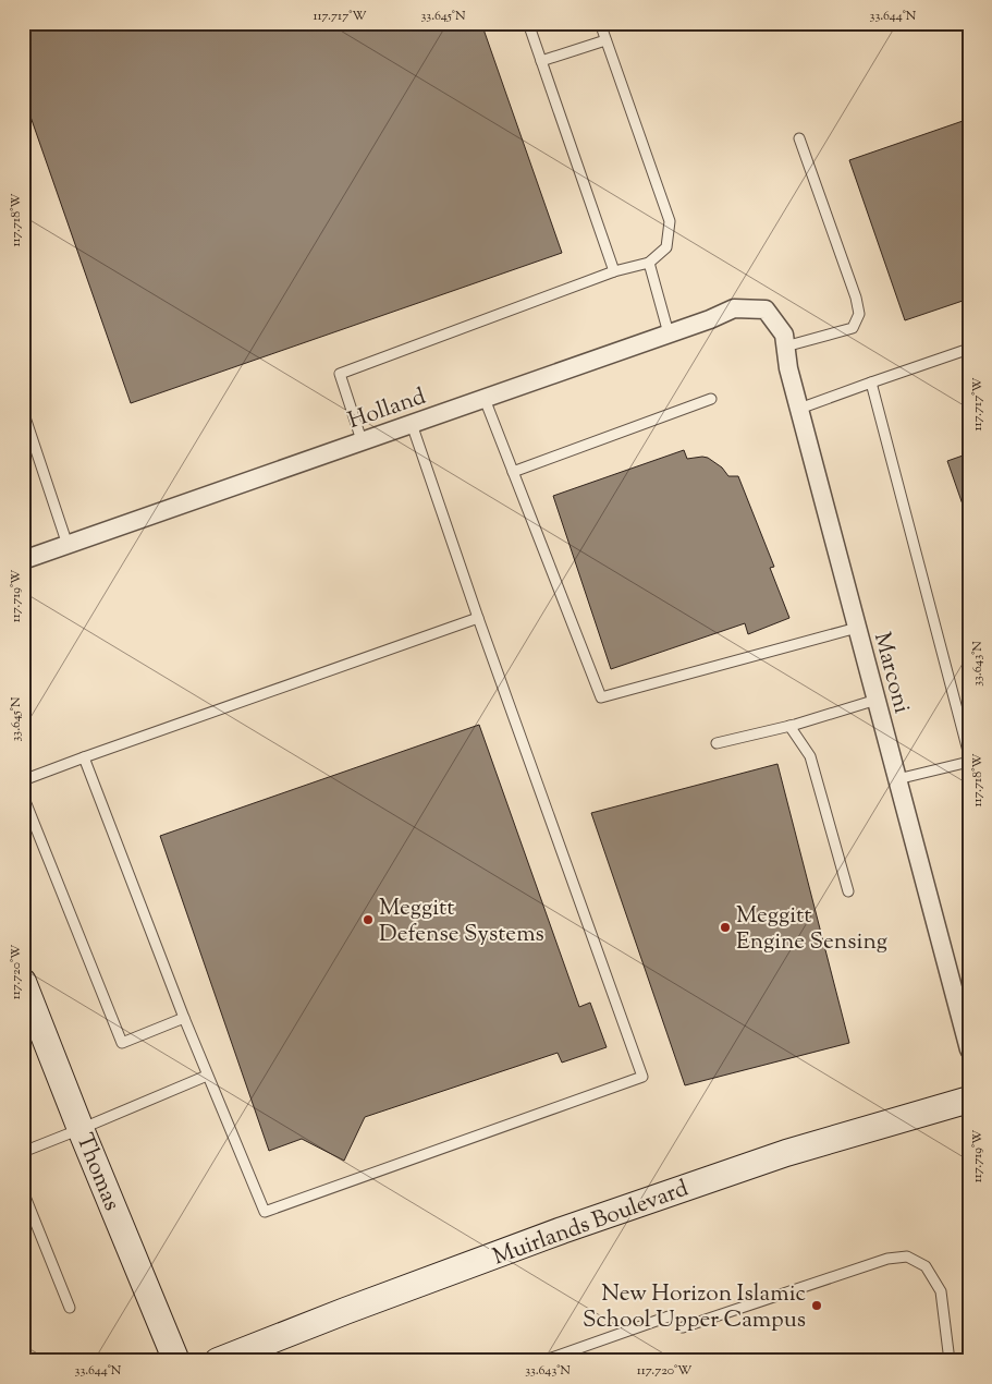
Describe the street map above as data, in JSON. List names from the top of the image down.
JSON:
{
  "streets": {
    "main road": ["Thomas", "Muirlands Boulevard"],
    "street": ["Holland", "Marconi"]
  },
  "crossings": [
    ["Holland", "Marconi"]
  ],
  "places": ["Meggitt Defense Systems", "Meggitt Engine Sensing", "New Horizon Islamic School Upper Campus"],
  "coordinates": [
    "117.717°W",
    "33.645°N",
    "33.644°N",
    "117.718°W",
    "117.719°W",
    "33.643°N",
    "117.720°W"
  ]
}
